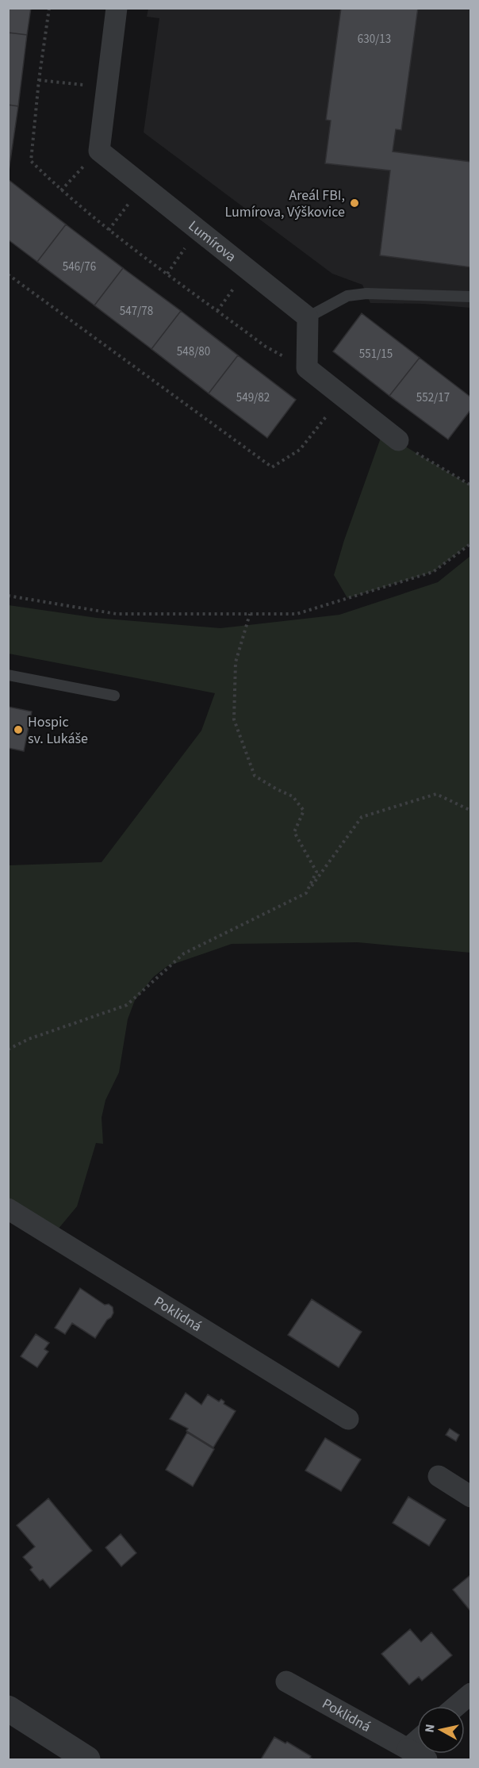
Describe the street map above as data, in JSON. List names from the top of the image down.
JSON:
{
  "streets": {
    "street": ["Lumírova", "Poklidná"]
  },
  "places": ["Areál FBI, Lumírova, Výškovice", "Hospic sv. Lukáše"],
  "house_numbers": [
    "630/13",
    "546/76",
    "547/78",
    "548/80",
    "551/15",
    "549/82",
    "552/17"
  ],
  "north": "left"
}
